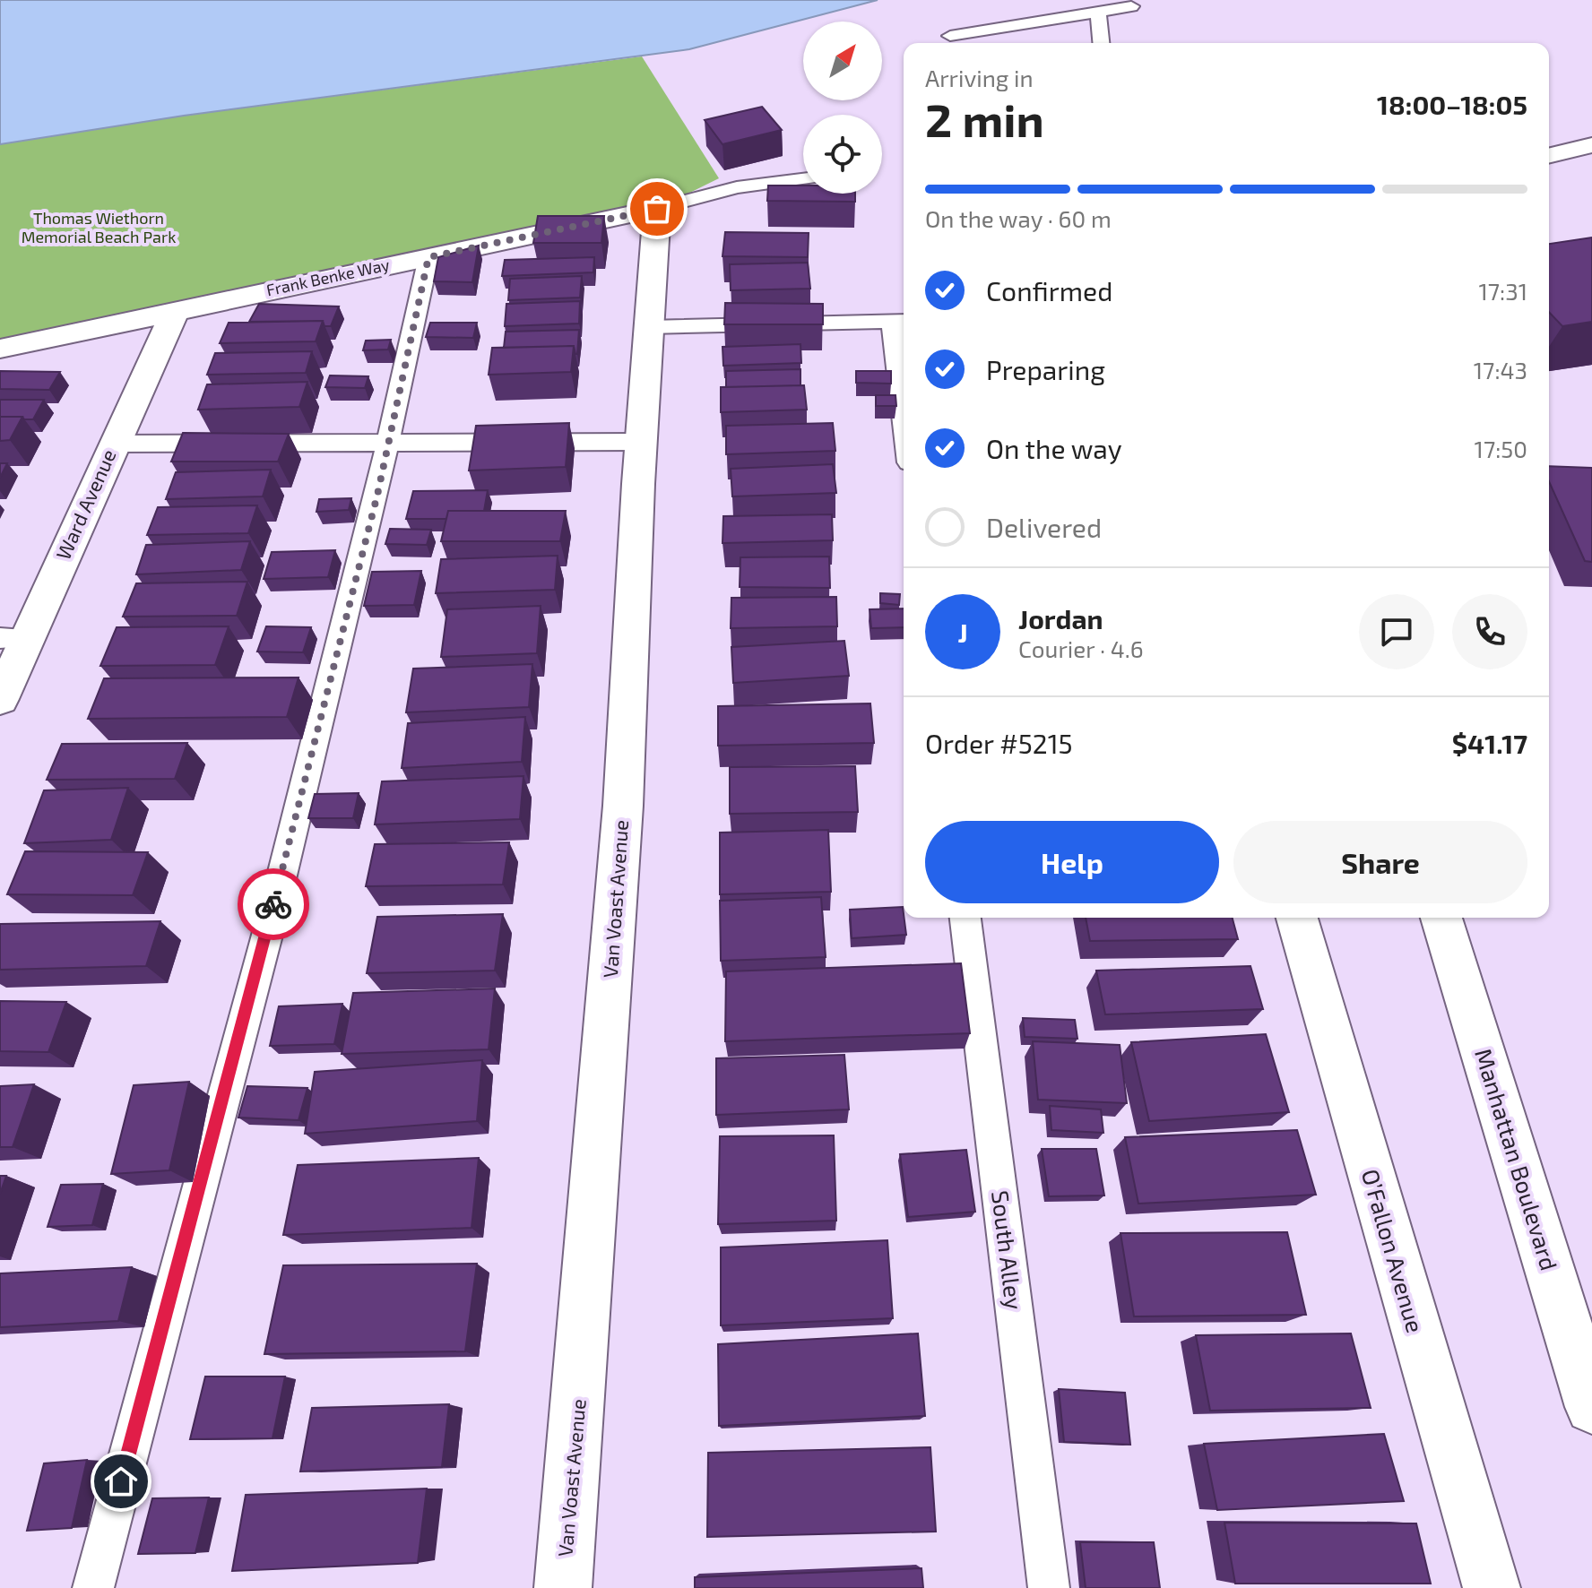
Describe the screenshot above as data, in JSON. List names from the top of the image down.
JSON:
{
  "streets": {
    "street": [
      "Frank Benke Way",
      "Ward Avenue",
      "Van Voast Avenue",
      "Manhattan Boulevard",
      "O’Fallon Avenue"
    ],
    "lane": ["South Alley"]
  },
  "crossings": [
    ["Frank Benke Way", "Ward Avenue"],
    ["Frank Benke Way", "Van Voast Avenue"]
  ],
  "parks": ["Thomas Wiethorn Memorial Beach Park"],
  "north": "top right",
  "page": {
    "heading": ["2 min", "Arriving in", "18:00–18:05"],
    "panel": [
      "Jordan",
      "Courier · 4.6",
      "Order #5215",
      "$41.17"
    ],
    "bar": "On the way · 60 m",
    "list": [
      ["Confirmed", "17:31"],
      ["Preparing", "17:43"],
      ["On the way", "17:50"],
      "Delivered"
    ],
    "round": "J",
    "buttons": ["Help", "Share"]
  }
}
